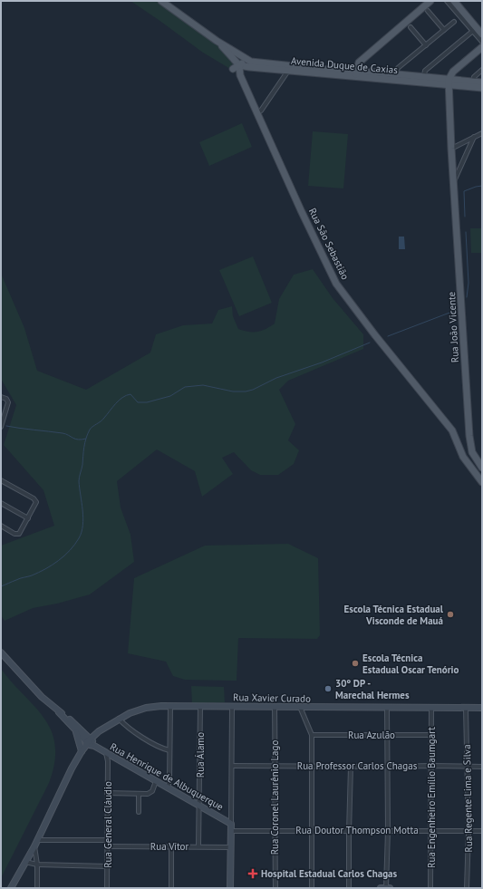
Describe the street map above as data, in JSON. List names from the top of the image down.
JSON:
{
  "streets": {
    "main road": [
      "Avenida Duque de Caxias",
      "Rua São Sebastião",
      "Rua João Vicente",
      "Rua Xavier Curado",
      "Rua Henrique de Albuquerque"
    ],
    "street": [
      "Rua Azulão",
      "Rua Álamo",
      "Rua Professor Carlos Chagas",
      "Rua Coronel Laurênio Lago",
      "Rua Engenheiro Emílio Baumgart",
      "Rua Regente Lima e Silva",
      "Rua General Cláudio",
      "Rua Doutor Thompson Motta",
      "Rua Vítor"
    ]
  },
  "crossings": [
    ["Avenida Duque de Caxias", "Rua São Sebastião"],
    ["Avenida Duque de Caxias", "Rua João Vicente"],
    ["Rua Xavier Curado", "Rua Álamo"],
    ["Rua Xavier Curado", "Rua Henrique de Albuquerque"],
    ["Rua Xavier Curado", "Rua Coronel Laurênio Lago"],
    ["Rua Xavier Curado", "Rua Engenheiro Emílio Baumgart"],
    ["Rua Xavier Curado", "Rua Regente Lima e Silva"],
    ["Rua Azulão", "Rua Engenheiro Emílio Baumgart"],
    ["Rua Álamo", "Rua Henrique de Albuquerque"],
    ["Rua Álamo", "Rua Vítor"],
    ["Rua Professor Carlos Chagas", "Rua Coronel Laurênio Lago"],
    ["Rua Professor Carlos Chagas", "Rua Engenheiro Emílio Baumgart"],
    ["Rua Professor Carlos Chagas", "Rua Regente Lima e Silva"],
    ["Rua Henrique de Albuquerque", "Rua General Cláudio"],
    ["Rua Coronel Laurênio Lago", "Rua Doutor Thompson Motta"],
    ["Rua Engenheiro Emílio Baumgart", "Rua Doutor Thompson Motta"],
    ["Rua Regente Lima e Silva", "Rua Doutor Thompson Motta"],
    ["Rua General Cláudio", "Rua Vítor"]
  ],
  "places": {
    "other": ["Escola Técnica Estadual Visconde de Mauá", "Escola Técnica Estadual Oscar Tenório", "30º DP - Marechal Hermes"],
    "health": ["Hospital Estadual Carlos Chagas"]
  }
}
